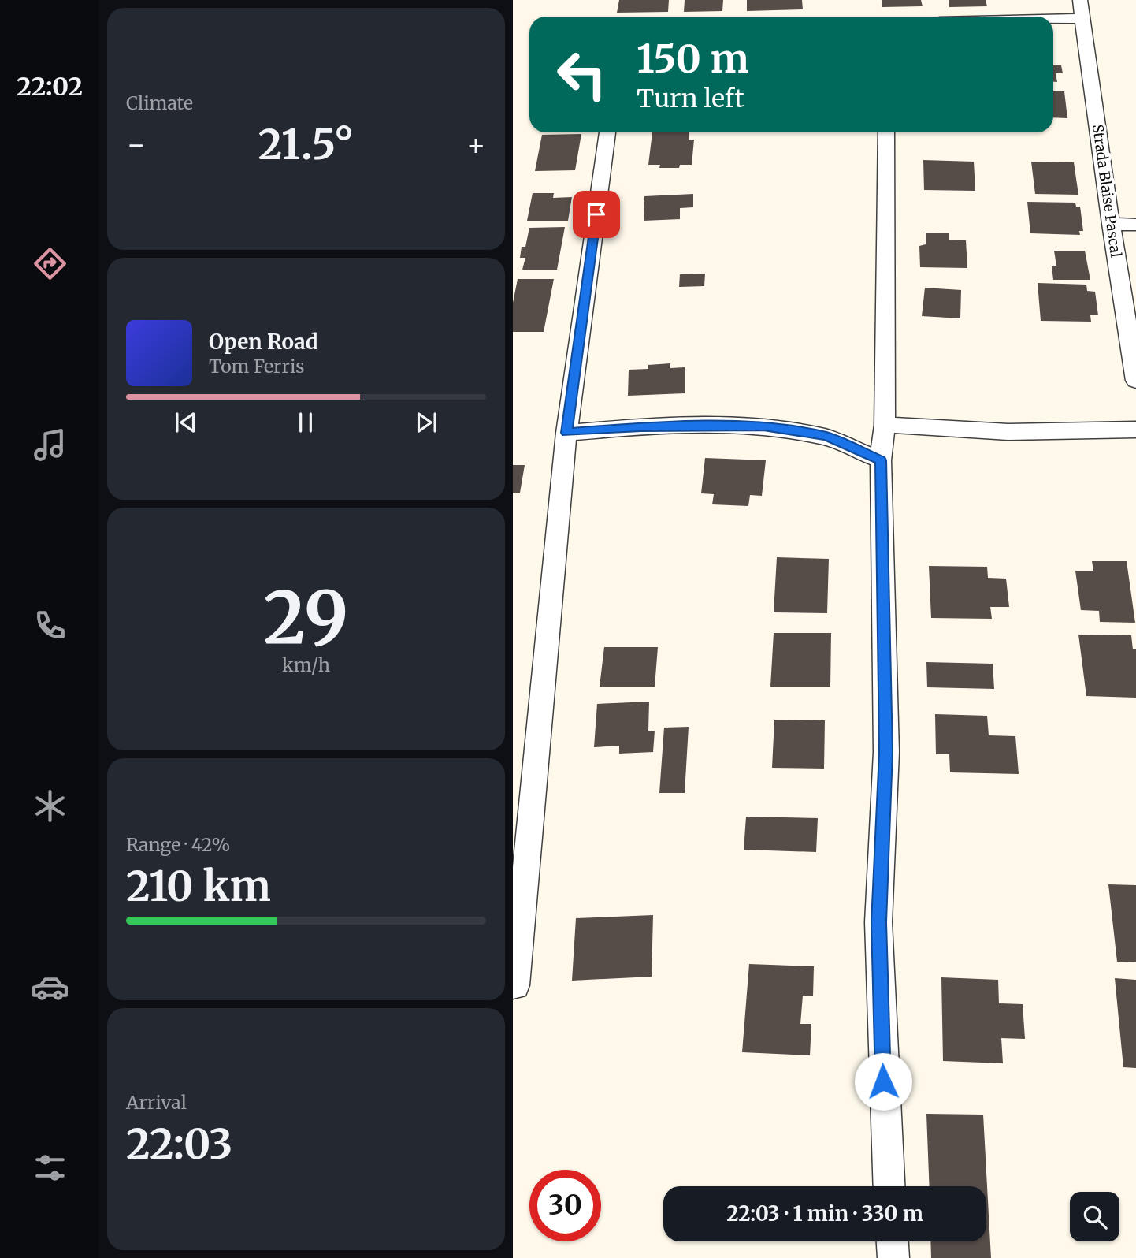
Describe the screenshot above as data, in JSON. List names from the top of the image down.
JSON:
{
  "streets": {
    "street": ["Strada Blaise Pascal"]
  },
  "page": {
    "tabs": "22:02",
    "tile": [
      "Climate",
      ["29", "km/h"],
      ["Range · 42%", "210 km"],
      ["Arrival", "22:03"]
    ],
    "turn": ["150 m", "Turn left"],
    "heat": ["−", "21.5°", "+"],
    "song": ["Open Road", "Tom Ferris"],
    "limit": "30",
    "trip": "22:03 · 1 min · 330 m"
  }
}
